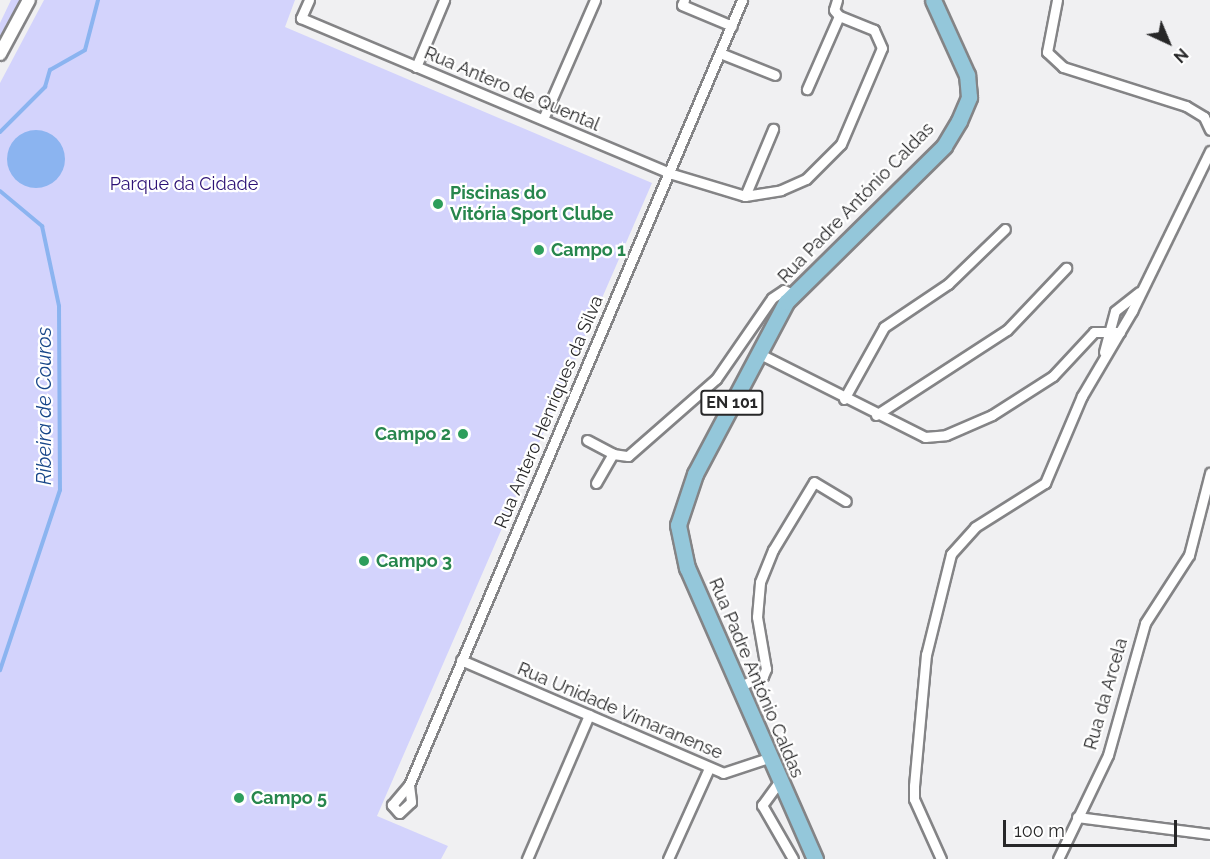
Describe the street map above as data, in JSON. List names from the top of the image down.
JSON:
{
  "streets": {
    "main road": ["Rua Padre António Caldas", "EN 101"],
    "street": [
      "Rua Antero de Quental",
      "Rua Antero Henriques da Silva",
      "Rua da Arcela",
      "Rua Unidade Vimaranense"
    ]
  },
  "crossings": [
    ["Rua Antero de Quental", "Rua Antero Henriques da Silva"],
    ["Rua Padre António Caldas", "Rua Unidade Vimaranense"],
    ["Rua Antero Henriques da Silva", "Rua Unidade Vimaranense"]
  ],
  "water": ["Ribeira de Couros"],
  "parks": ["Parque da Cidade"],
  "places": [
    "Piscinas do Vitória Sport Clube",
    "Campo 1",
    "Campo 2",
    "Campo 3",
    "Campo 5"
  ],
  "scale_bar": "100 m",
  "north": "bottom right"
}
